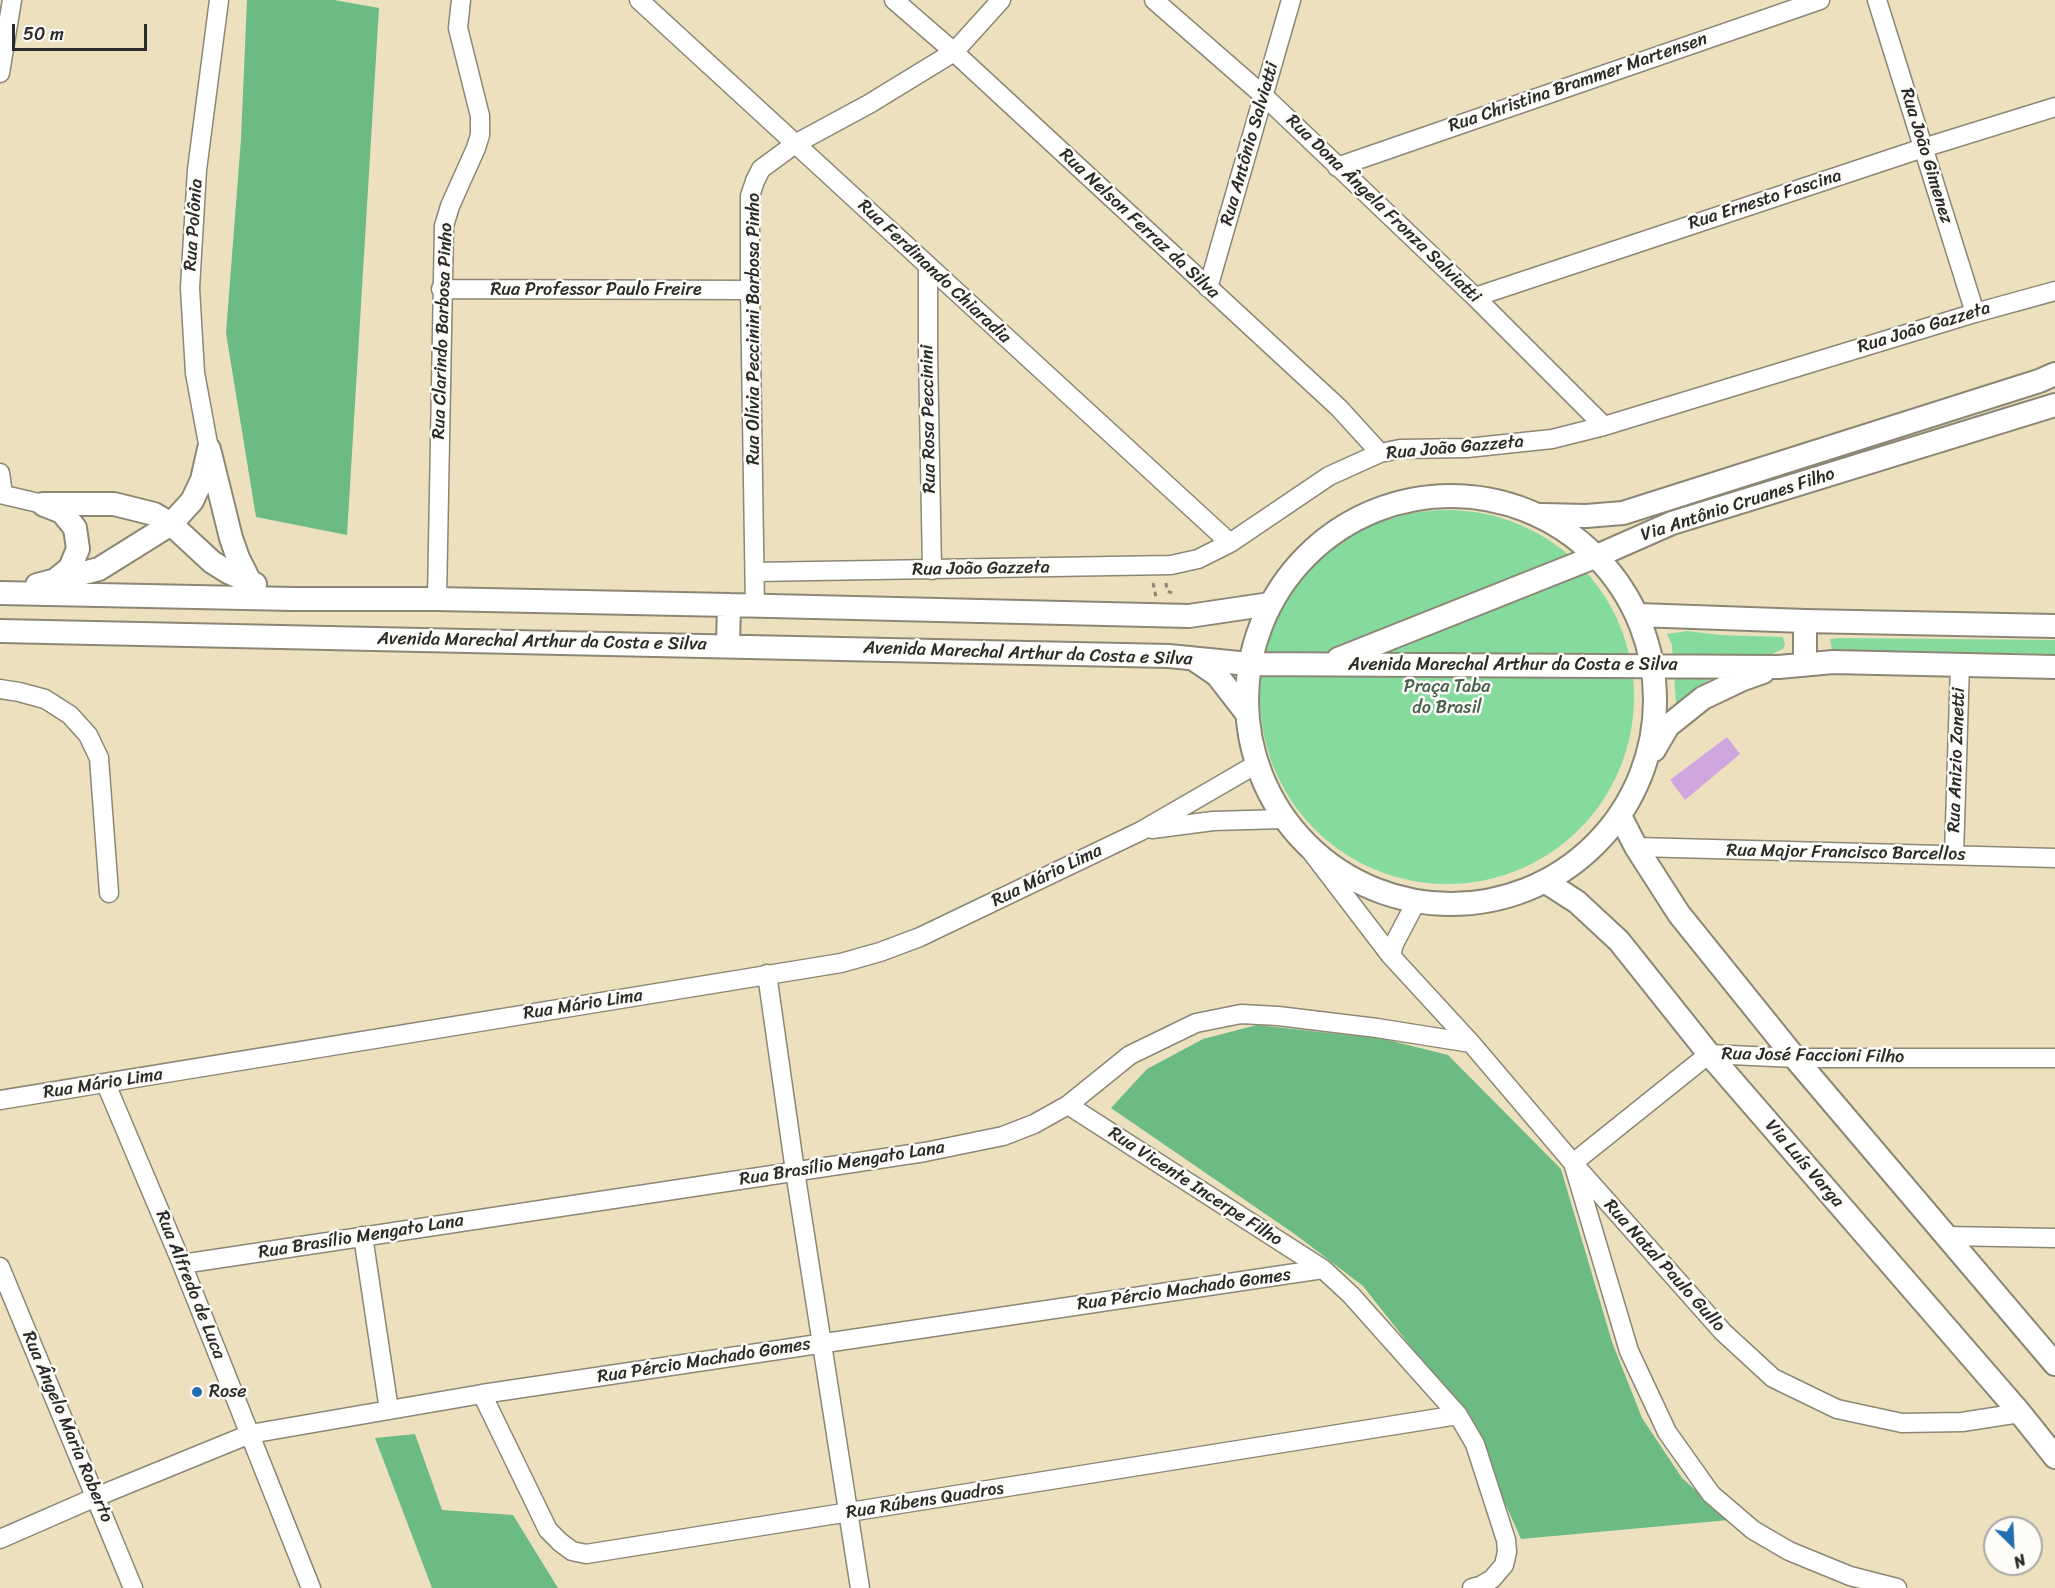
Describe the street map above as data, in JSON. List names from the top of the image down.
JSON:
{
  "streets": {
    "main road": ["Via Antônio Cruanes Filho", "Avenida Marechal Arthur da Costa e Silva", "Via Luís Varga"],
    "street": [
      "Rua Christina Brammer Martensen",
      "Rua Antônio Salviatti",
      "Rua João Gimenez",
      "Rua Ernesto Fascina",
      "Rua Dona Ângela Fronza Salviatti",
      "Rua Nelson Ferraz da Silva",
      "Rua Polônia",
      "Rua Ferdinando Chiaradia",
      "Rua Professor Paulo Freire",
      "Rua João Gazzeta",
      "Rua Olívia Peccinini Barbosa Pinho",
      "Rua Clarindo Barbosa Pinho",
      "Rua Rosa Peccinini",
      "Rua Anizio Zanetti",
      "Rua Major Francisco Barcellos",
      "Rua Mário Lima",
      "Rua José Faccioni Filho",
      "Rua Brasílio Mengato Lana",
      "Rua Vicente Incerpe Filho",
      "Rua Natal Paulo Gullo",
      "Rua Alfredo de Luca",
      "Rua Pércio Machado Gomes",
      "Rua Ângelo Maria Roberto",
      "Rua Rúbens Quadros"
    ]
  },
  "crossings": [
    ["Rua Christina Brammer Martensen", "Rua Dona Ângela Fronza Salviatti"],
    ["Rua Antônio Salviatti", "Rua Dona Ângela Fronza Salviatti"],
    ["Rua Antônio Salviatti", "Rua Nelson Ferraz da Silva"],
    ["Rua João Gimenez", "Rua Ernesto Fascina"],
    ["Rua João Gimenez", "Rua João Gazzeta"],
    ["Rua Ernesto Fascina", "Rua Dona Ângela Fronza Salviatti"],
    ["Rua Dona Ângela Fronza Salviatti", "Rua João Gazzeta"],
    ["Rua Nelson Ferraz da Silva", "Rua João Gazzeta"],
    ["Rua Nelson Ferraz da Silva", "Rua Olívia Peccinini Barbosa Pinho"],
    ["Rua Ferdinando Chiaradia", "Rua João Gazzeta"],
    ["Rua Ferdinando Chiaradia", "Rua Olívia Peccinini Barbosa Pinho"],
    ["Rua Ferdinando Chiaradia", "Rua Rosa Peccinini"],
    ["Rua Professor Paulo Freire", "Rua Olívia Peccinini Barbosa Pinho"],
    ["Rua Professor Paulo Freire", "Rua Clarindo Barbosa Pinho"],
    ["Rua João Gazzeta", "Rua Olívia Peccinini Barbosa Pinho"],
    ["Rua João Gazzeta", "Rua Rosa Peccinini"],
    ["Via Antônio Cruanes Filho", "Avenida Marechal Arthur da Costa e Silva"],
    ["Avenida Marechal Arthur da Costa e Silva", "Rua Anizio Zanetti"],
    ["Rua Anizio Zanetti", "Rua Major Francisco Barcellos"],
    ["Rua Mário Lima", "Rua Alfredo de Luca"],
    ["Rua José Faccioni Filho", "Via Luís Varga"],
    ["Rua José Faccioni Filho", "Rua Natal Paulo Gullo"],
    ["Rua Brasílio Mengato Lana", "Rua Vicente Incerpe Filho"],
    ["Rua Brasílio Mengato Lana", "Rua Natal Paulo Gullo"],
    ["Rua Brasílio Mengato Lana", "Rua Alfredo de Luca"],
    ["Via Luís Varga", "Rua Natal Paulo Gullo"],
    ["Rua Vicente Incerpe Filho", "Rua Pércio Machado Gomes"],
    ["Rua Vicente Incerpe Filho", "Rua Rúbens Quadros"],
    ["Rua Alfredo de Luca", "Rua Pércio Machado Gomes"],
    ["Rua Pércio Machado Gomes", "Rua Ângelo Maria Roberto"],
    ["Rua Pércio Machado Gomes", "Rua Rúbens Quadros"]
  ],
  "parks": ["Praça Taba do Brasil"],
  "places": ["Rose"],
  "scale_bar": "50 m",
  "north": "bottom right"
}
